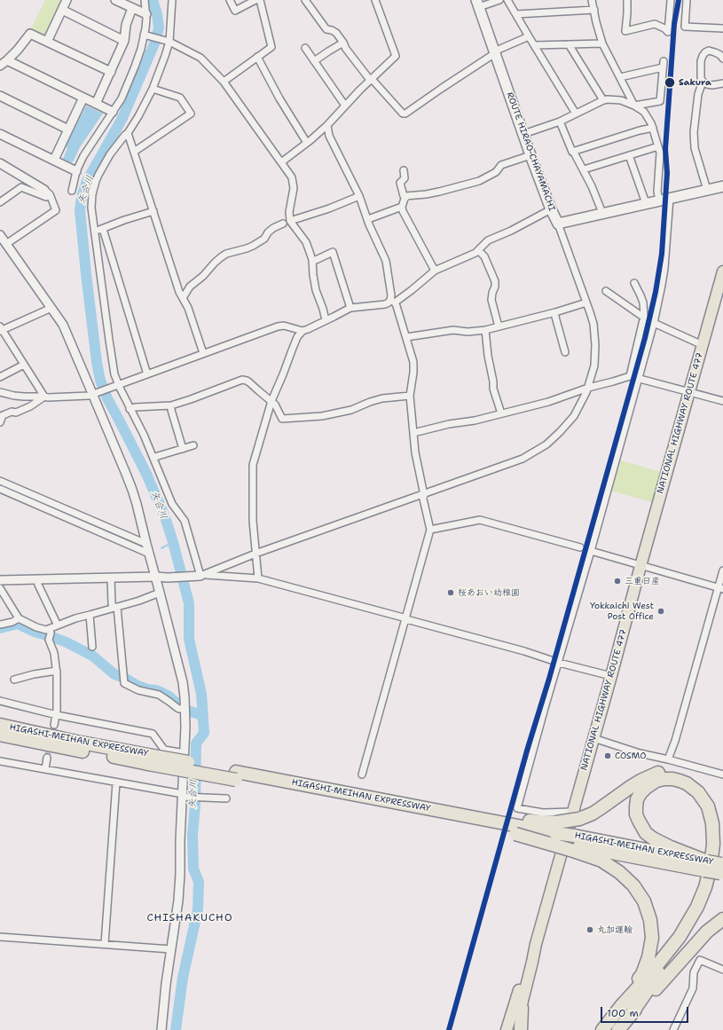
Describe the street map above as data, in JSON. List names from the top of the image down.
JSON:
{
  "streets": {
    "highway": ["NATIONAL HIGHWAY ROUTE 477", "HIGASHI-MEIHAN EXPRESSWAY"],
    "main road": ["ROUTE HIRAO-CHAYAMACHI"]
  },
  "districts": ["CHISHAKUCHO"],
  "water": ["矢合川"],
  "places": [
    "Sakura",
    "三重日産",
    "桜あおい幼稚園",
    "Yokkaichi West Post Office",
    "COSMO",
    "丸加運輸"
  ],
  "scale_bar": "100 m"
}
